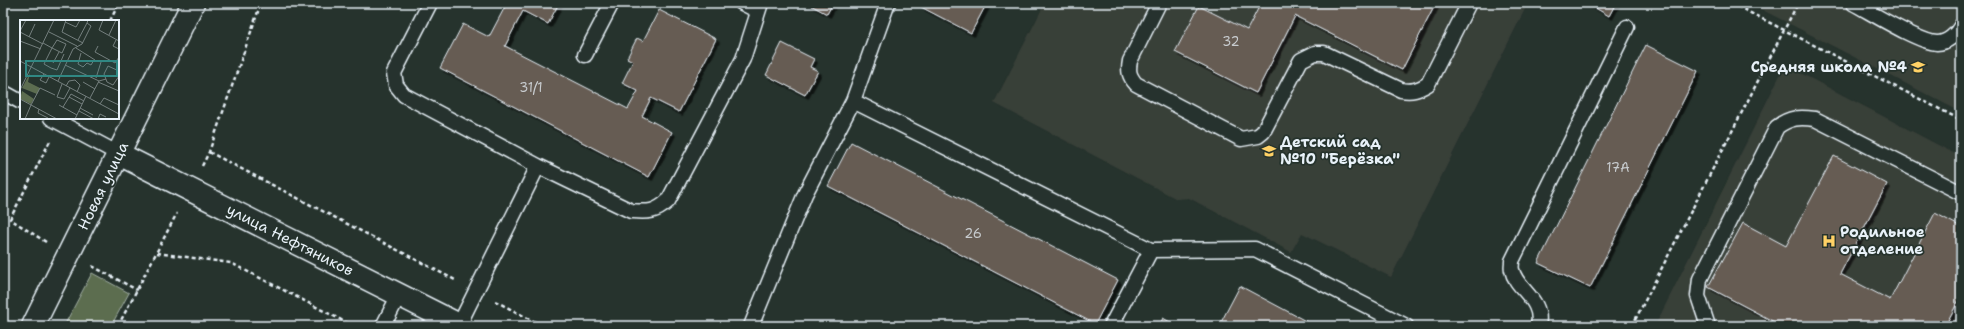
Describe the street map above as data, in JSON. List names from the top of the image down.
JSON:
{
  "streets": {
    "street": ["Новая улица", "улица Нефтяников"]
  },
  "crossings": [
    ["Новая улица", "улица Нефтяников"]
  ],
  "places": {
    "school or university": ["Средняя школа №4", "Детский сад №10 \"Берёзка\""],
    "hospital": ["Родильное отделение"]
  },
  "house_numbers": [
    "32",
    "31/1",
    "17А",
    "26"
  ]
}
